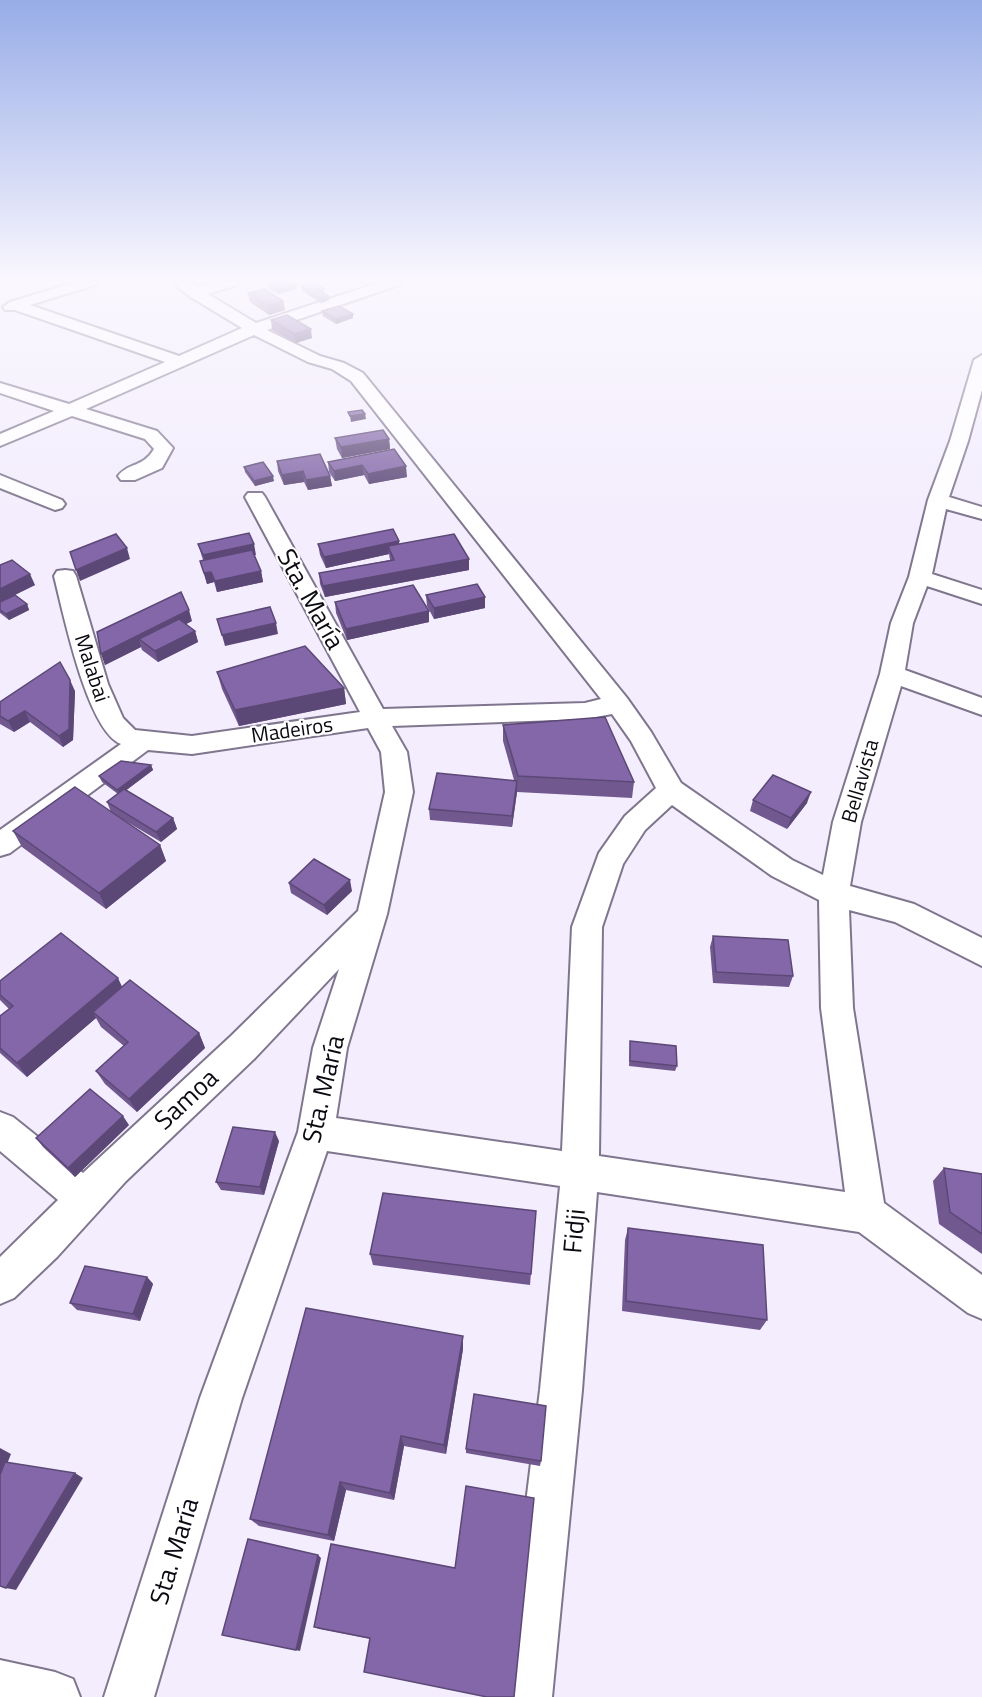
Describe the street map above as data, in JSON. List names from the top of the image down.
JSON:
{
  "streets": {
    "street": [
      "Sta. María",
      "Malabai",
      "Madeiros",
      "Bellavista",
      "Samoa",
      "Fidji"
    ]
  },
  "crossings": [
    ["Sta. María", "Madeiros"],
    ["Sta. María", "Samoa"],
    ["Malabai", "Madeiros"]
  ]
}
